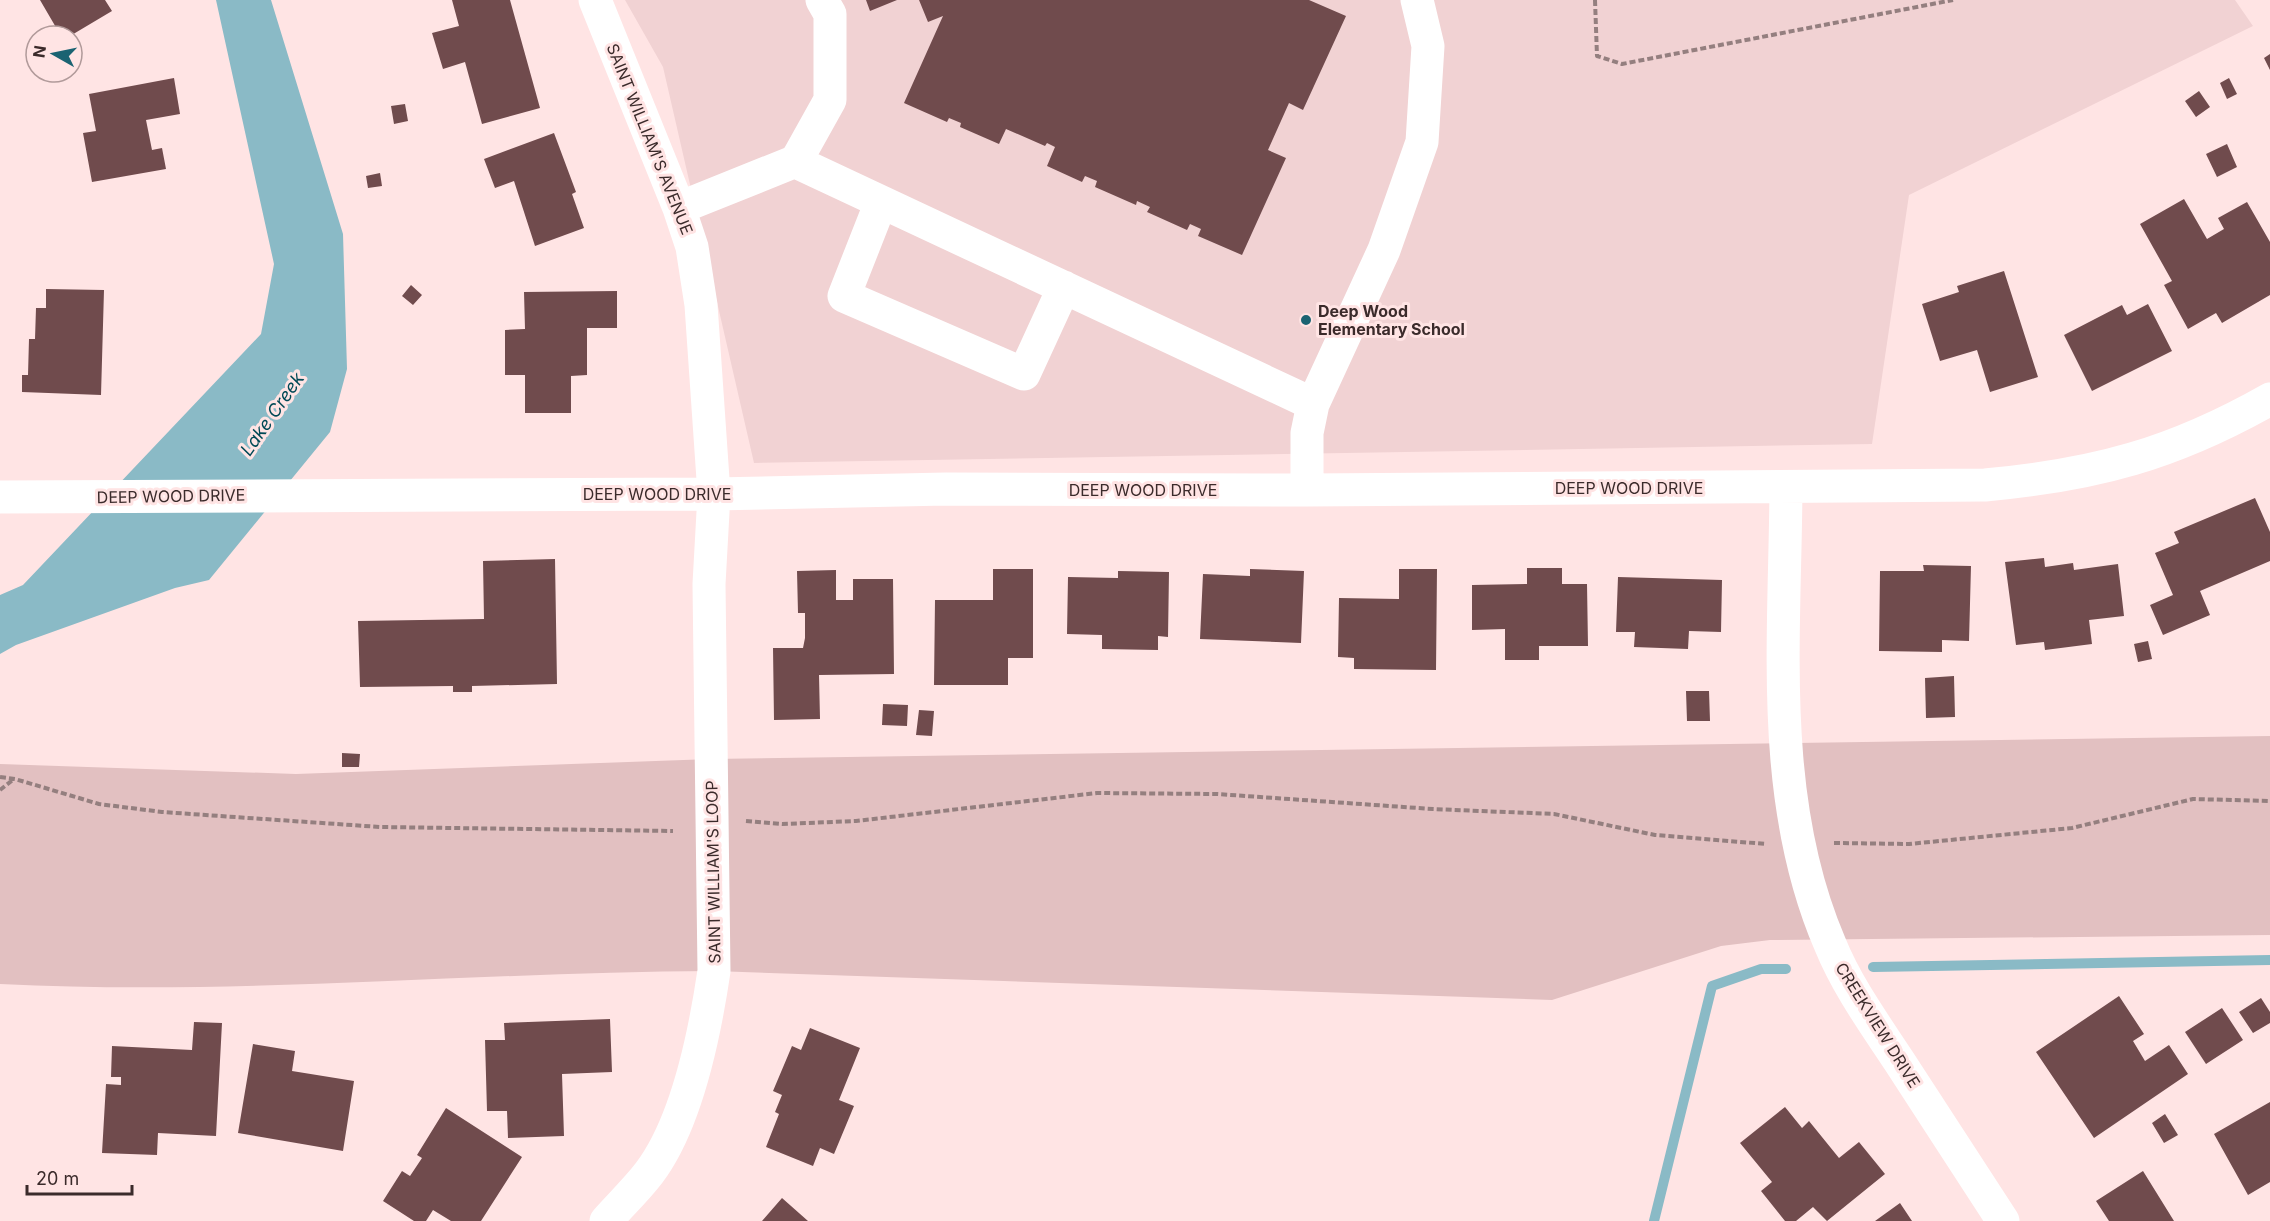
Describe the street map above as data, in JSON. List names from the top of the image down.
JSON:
{
  "streets": {
    "street": [
      "SAINT WILLIAM'S AVENUE",
      "DEEP WOOD DRIVE",
      "SAINT WILLIAM'S LOOP",
      "CREEKVIEW DRIVE"
    ]
  },
  "crossings": [
    ["SAINT WILLIAM'S AVENUE", "DEEP WOOD DRIVE"],
    ["SAINT WILLIAM'S AVENUE", "SAINT WILLIAM'S LOOP"],
    ["DEEP WOOD DRIVE", "SAINT WILLIAM'S LOOP"],
    ["DEEP WOOD DRIVE", "CREEKVIEW DRIVE"]
  ],
  "water": ["Lake Creek"],
  "places": ["Deep Wood Elementary School"],
  "scale_bar": "20 m",
  "north": "left"
}
